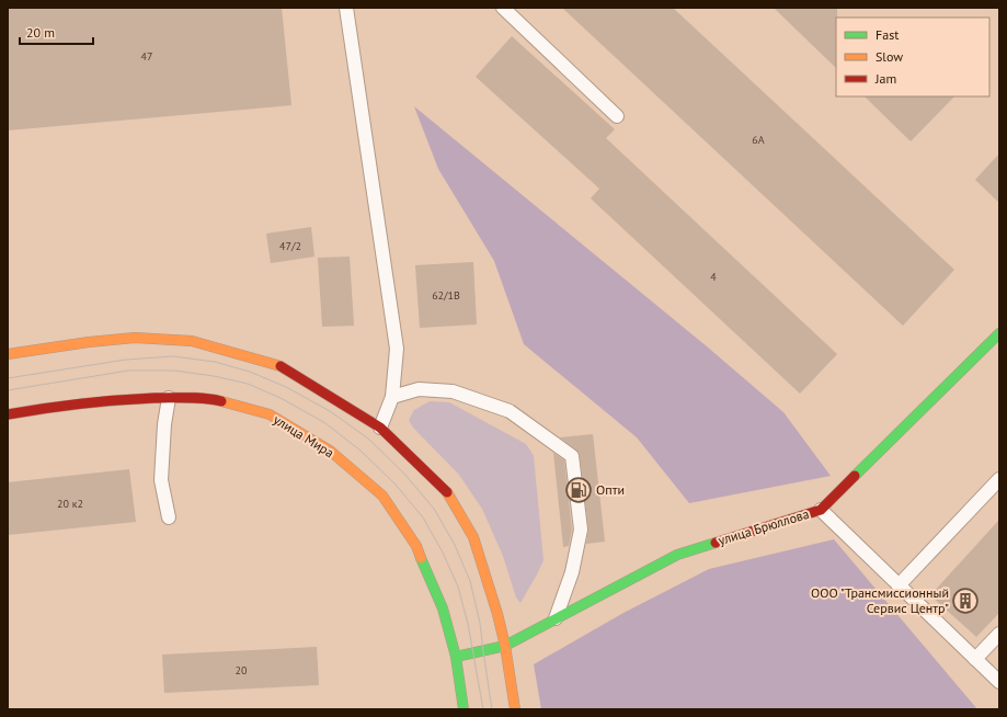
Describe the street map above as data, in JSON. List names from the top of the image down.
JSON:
{
  "streets": {
    "street": ["улица Мира", "улица Брюллова"]
  },
  "crossings": [
    ["улица Мира", "улица Брюллова"]
  ],
  "places": {
    "fuel station": ["Опти"],
    "building": ["ООО \"Трансмиссионный Сервис Центр\""]
  },
  "house_numbers": [
    "47",
    "6А",
    "47/2",
    "4",
    "62/1В",
    "20 к2",
    "20"
  ],
  "legend": ["Fast", "Slow", "Jam"],
  "scale_bar": "20 m"
}
